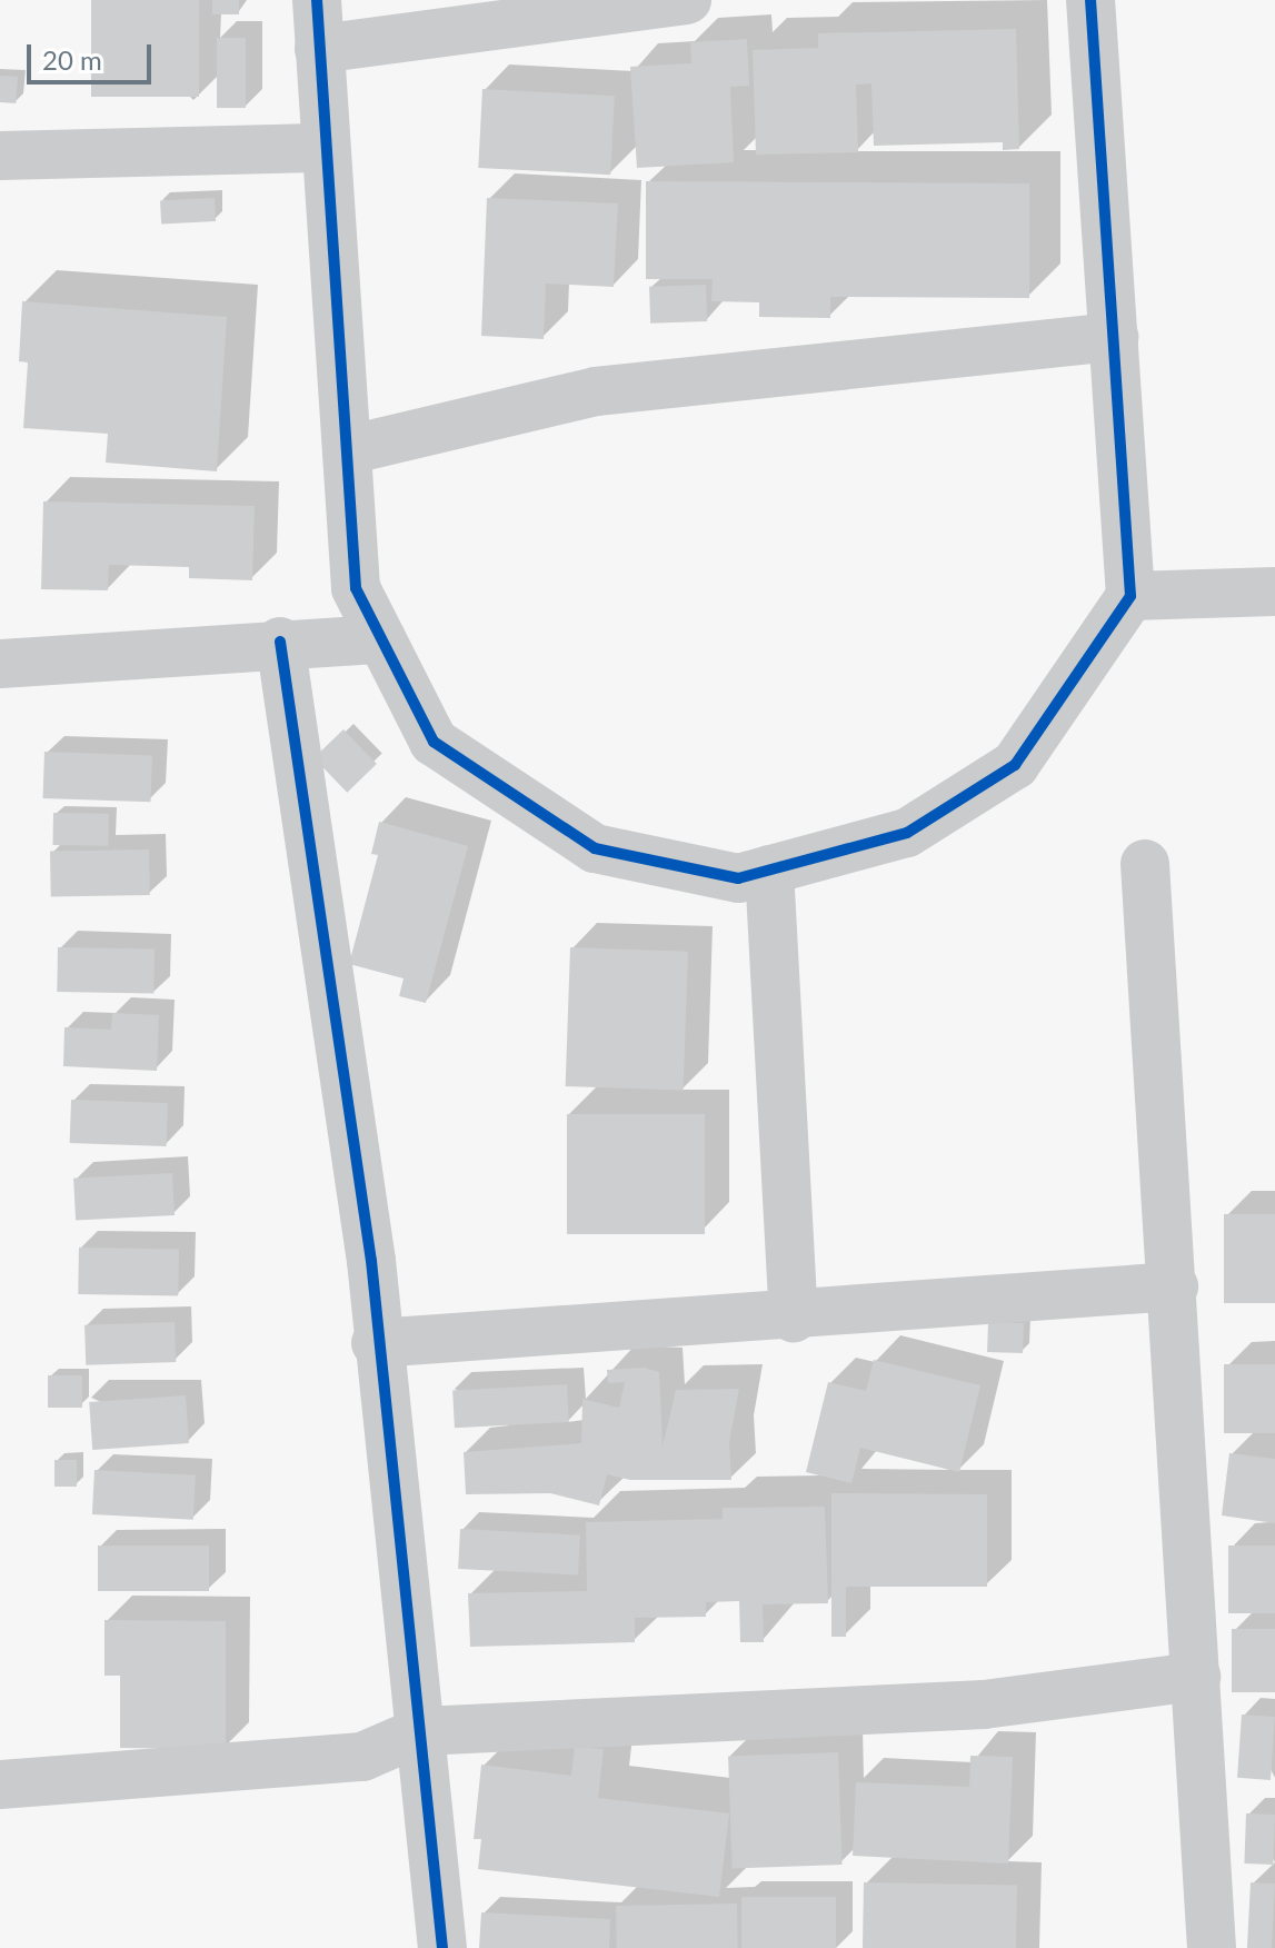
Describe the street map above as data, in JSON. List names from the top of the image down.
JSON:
{
  "scale_bar": "20 m"
}
